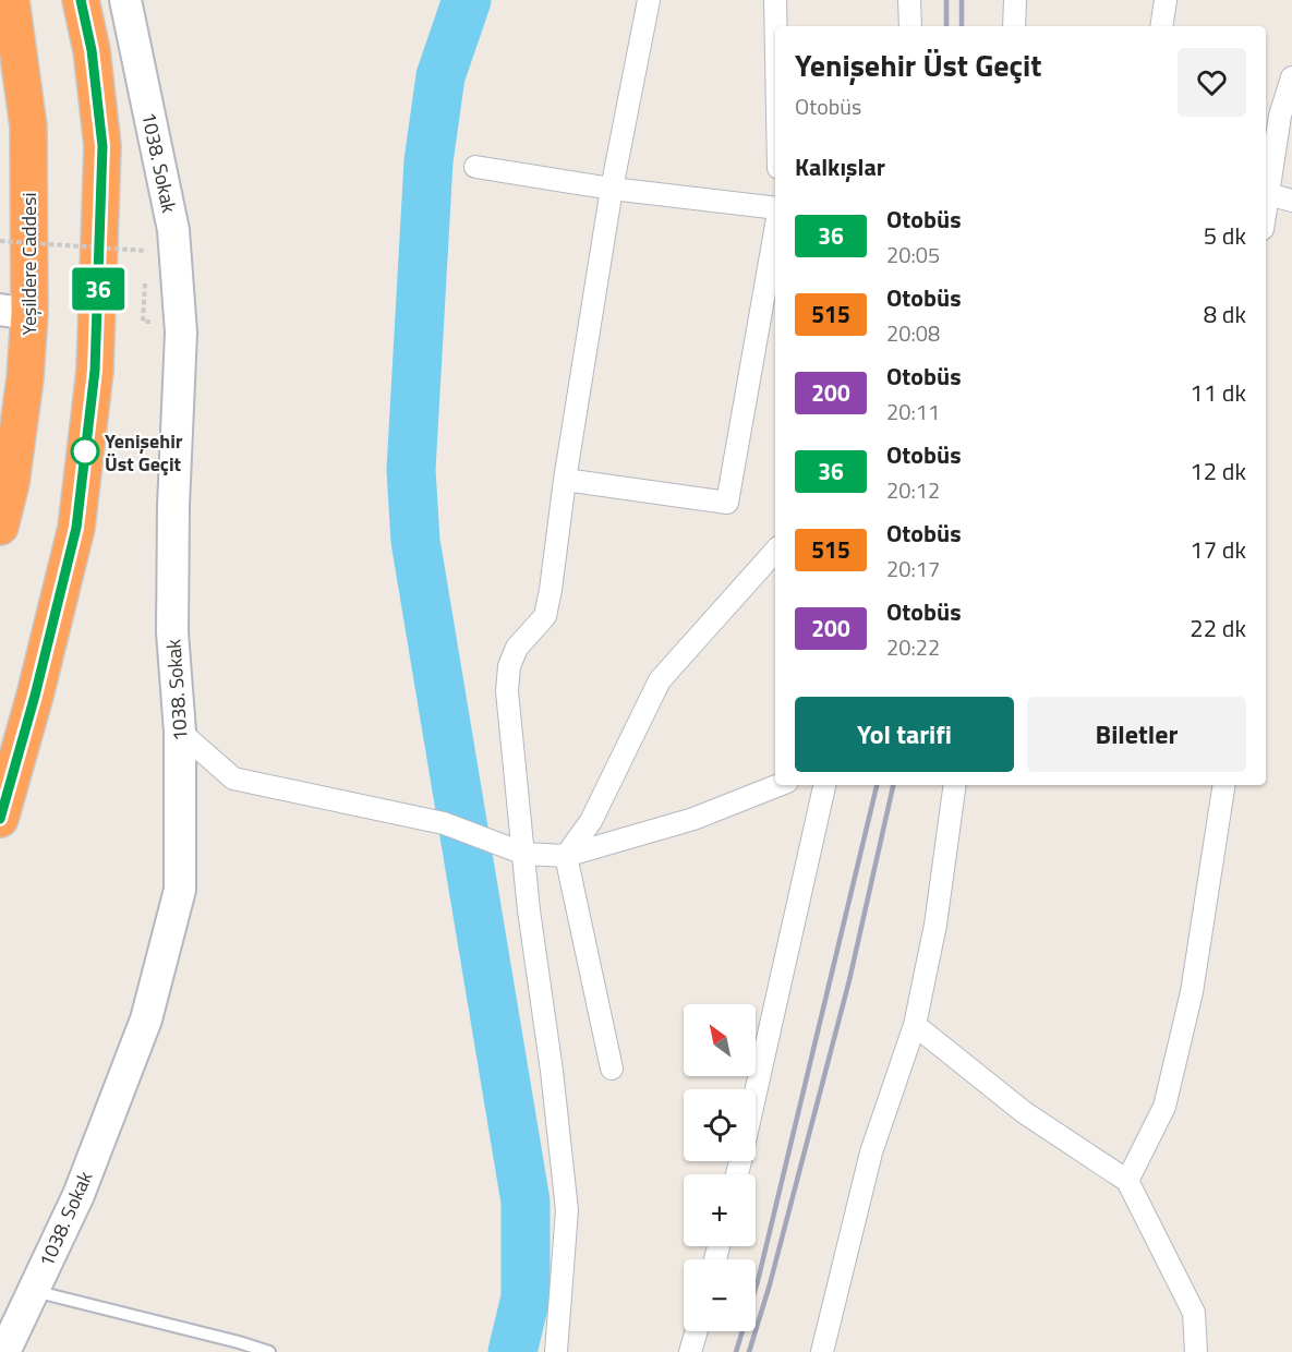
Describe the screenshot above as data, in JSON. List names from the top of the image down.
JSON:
{
  "streets": {
    "highway": ["Yeşildere Caddesi"],
    "street": ["1038. Sokak"]
  },
  "places": ["Yenişehir Üst Geçit"],
  "lines": ["bus line 36"],
  "north": "top left",
  "page": {
    "on_map": "36",
    "heading": [
      ["Yenişehir Üst Geçit", "Otobüs"],
      "Kalkışlar"
    ],
    "list": [
      {
        "mark": "36",
        "name": "Otobüs",
        "note": "20:05",
        "value": "5 dk"
      },
      {
        "mark": "515",
        "name": "Otobüs",
        "note": "20:08",
        "value": "8 dk"
      },
      {
        "mark": "200",
        "name": "Otobüs",
        "note": "20:11",
        "value": "11 dk"
      },
      {
        "mark": "36",
        "name": "Otobüs",
        "note": "20:12",
        "value": "12 dk"
      },
      {
        "mark": "515",
        "name": "Otobüs",
        "note": "20:17",
        "value": "17 dk"
      },
      {
        "mark": "200",
        "name": "Otobüs",
        "note": "20:22",
        "value": "22 dk"
      }
    ],
    "buttons": ["Yol tarifi", "Biletler"],
    "map_buttons": ["+", "−"]
  }
}
